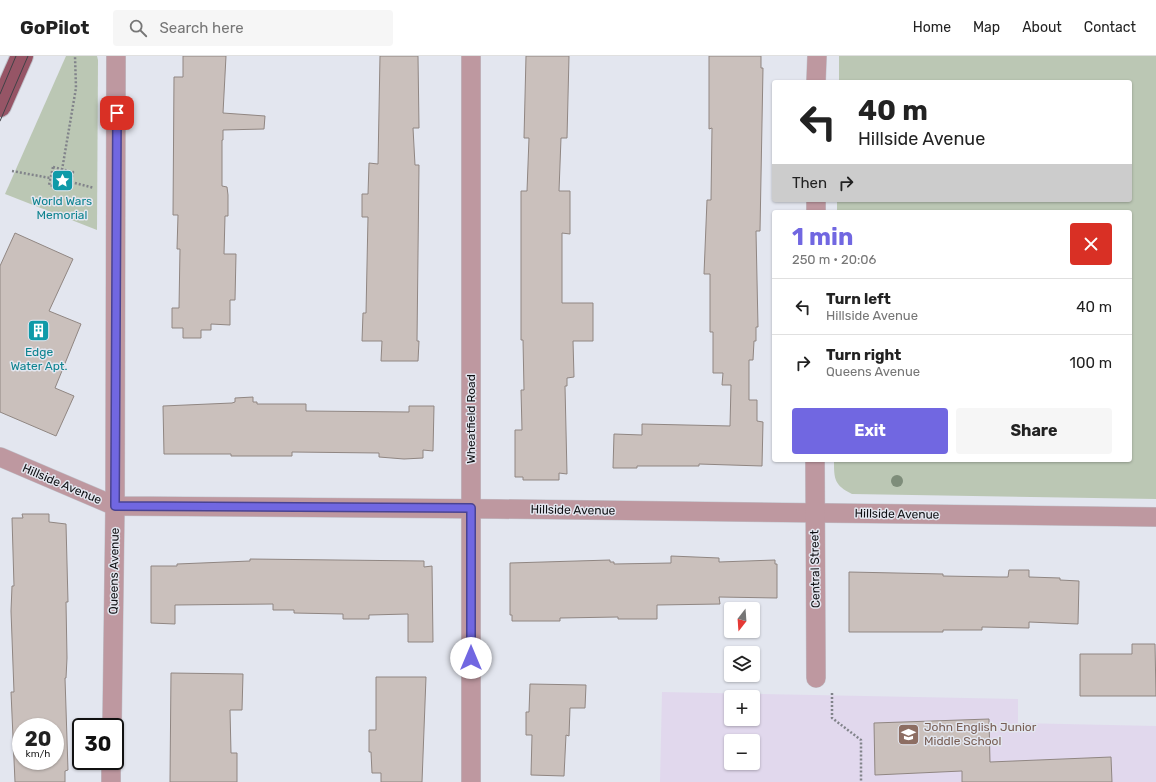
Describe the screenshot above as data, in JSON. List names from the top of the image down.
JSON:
{
  "streets": {
    "street": [
      "Wheatfield Road",
      "Hillside Avenue",
      "Central Street",
      "Queens Avenue"
    ]
  },
  "crossings": [
    ["Wheatfield Road", "Hillside Avenue"],
    ["Hillside Avenue", "Central Street"],
    ["Hillside Avenue", "Queens Avenue"]
  ],
  "places": {
    "place": ["World Wars Memorial"],
    "building": ["Edge Water Apt."],
    "school or university": ["John English Junior Middle School"]
  },
  "north": "bottom",
  "page": {
    "header": "GoPilot",
    "search": "Search here",
    "nav": [
      "Home",
      "Map",
      "About",
      "Contact"
    ],
    "turn": ["40 m", "Hillside Avenue"],
    "then": "Then",
    "heading": ["1 min", "250 m · 20:06"],
    "list": [
      {
        "name": "Turn left",
        "note": "Hillside Avenue",
        "value": "40 m"
      },
      {
        "name": "Turn right",
        "note": "Queens Avenue",
        "value": "100 m"
      }
    ],
    "buttons": ["Exit", "Share"],
    "map_buttons": ["+", "−"],
    "speed": "20 km/h",
    "limit": "30"
  }
}
